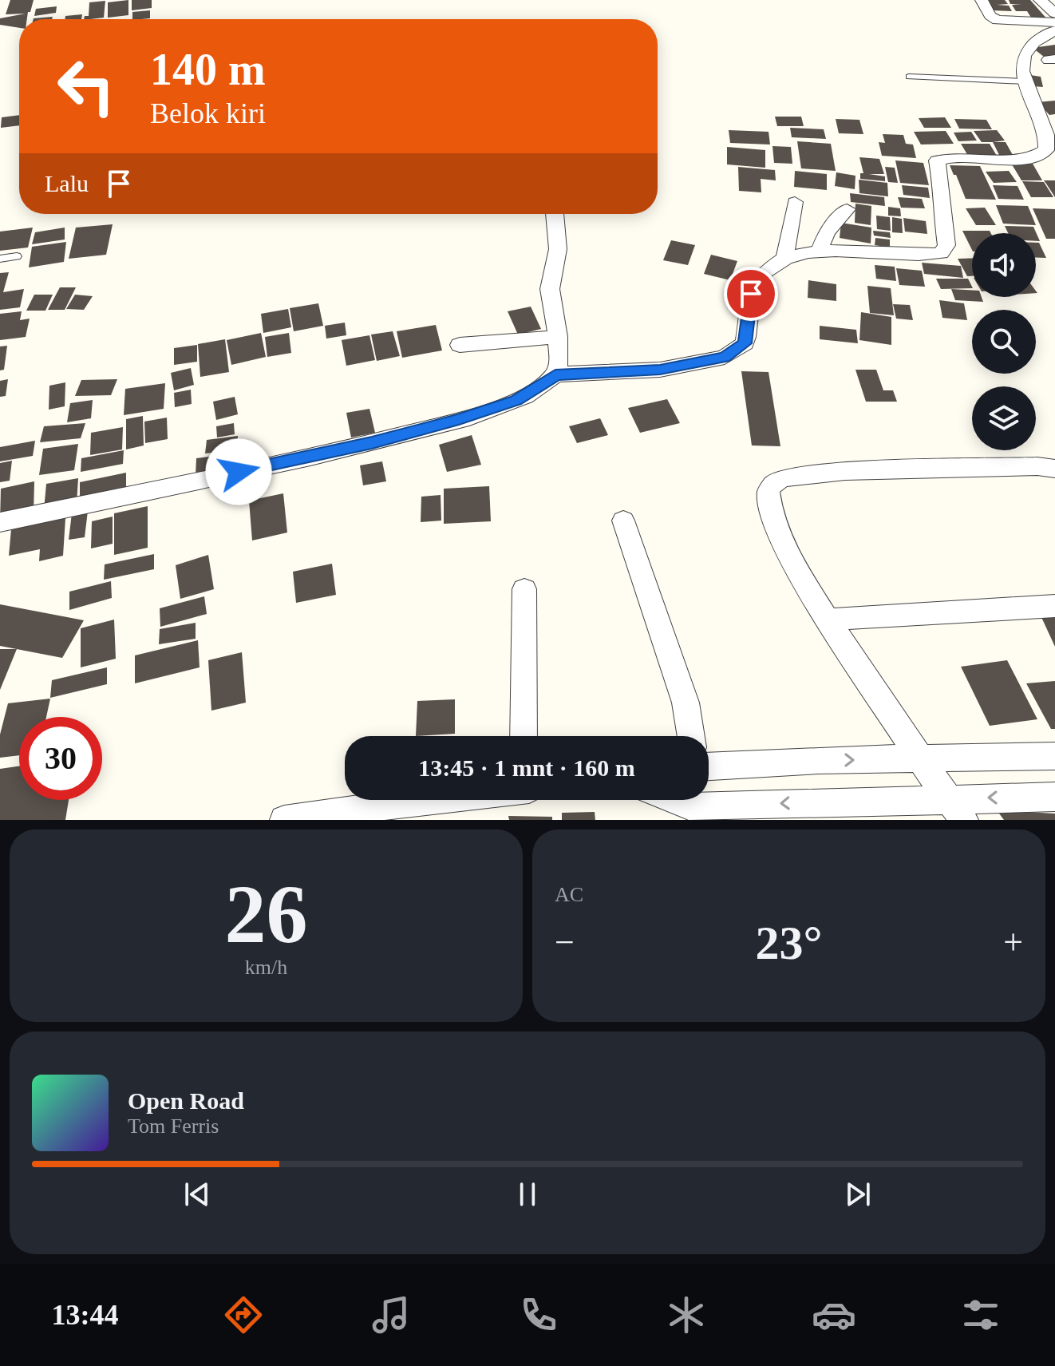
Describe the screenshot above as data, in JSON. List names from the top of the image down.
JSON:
{
  "page": {
    "turn": ["140 m", "Belok kiri"],
    "then": "Lalu",
    "limit": "30",
    "trip": "13:45 · 1 mnt · 160 m",
    "tile": [
      ["26", "km/h"],
      "AC"
    ],
    "heat": ["−", "23°", "+"],
    "song": ["Open Road", "Tom Ferris"],
    "tabs": "13:44"
  }
}
